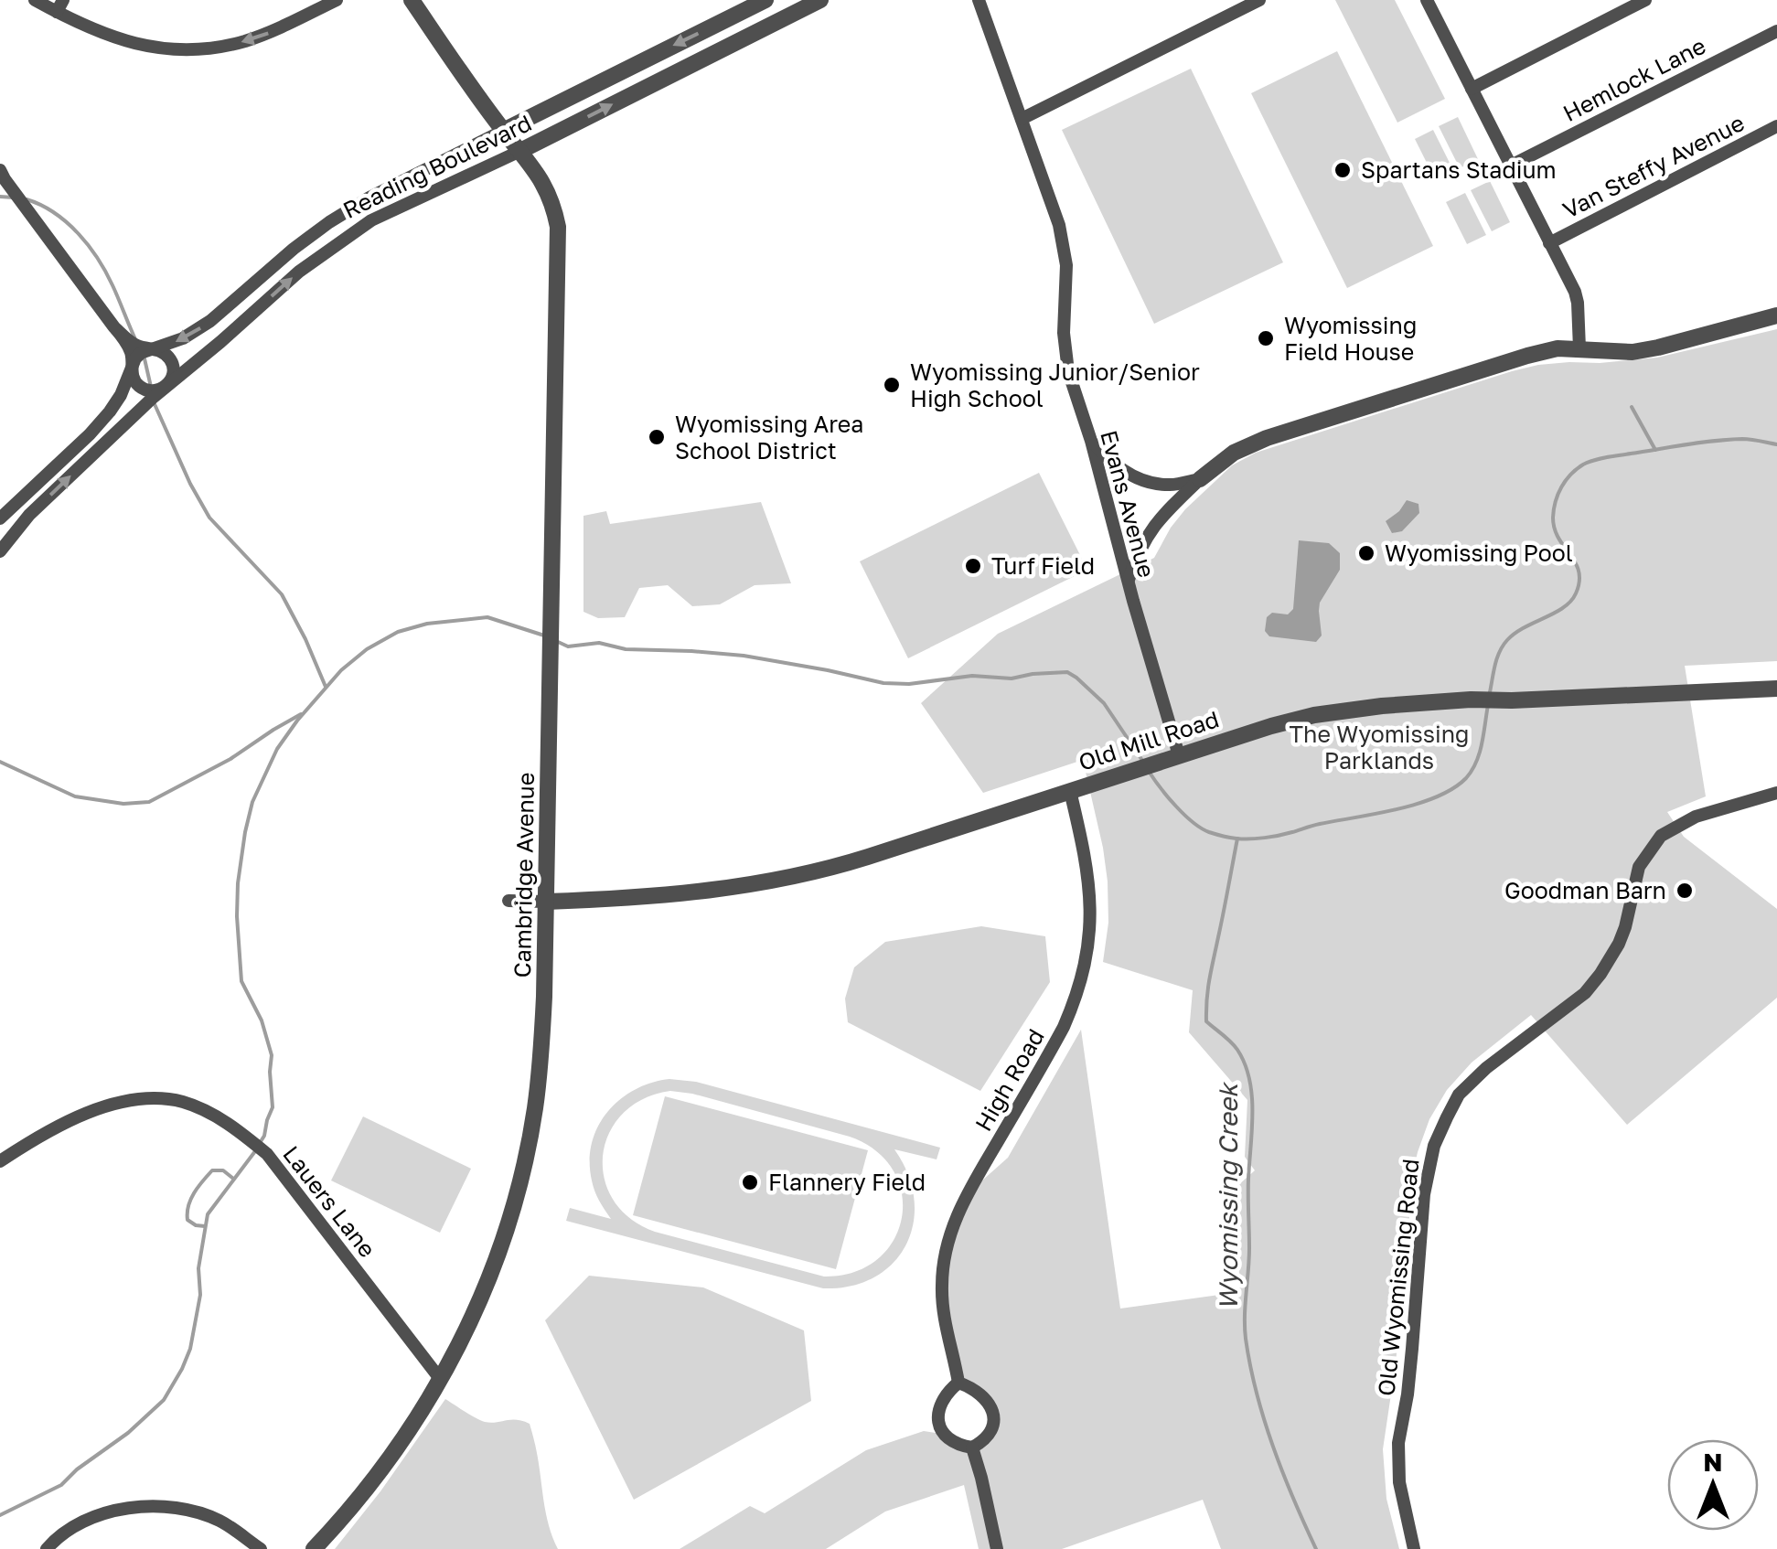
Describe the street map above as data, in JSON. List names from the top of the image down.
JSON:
{
  "streets": {
    "street": [
      "Hemlock Lane",
      "Reading Boulevard",
      "Van Steffy Avenue",
      "Evans Avenue",
      "Old Mill Road",
      "Cambridge Avenue",
      "High Road",
      "Lauers Lane",
      "Old Wyomissing Road"
    ]
  },
  "crossings": [
    ["Reading Boulevard", "Cambridge Avenue"],
    ["Evans Avenue", "Old Mill Road"],
    ["Old Mill Road", "Cambridge Avenue"],
    ["Old Mill Road", "High Road"],
    ["Cambridge Avenue", "Lauers Lane"]
  ],
  "water": ["Wyomissing Creek"],
  "parks": ["The Wyomissing Parklands"],
  "places": [
    "Spartans Stadium",
    "Wyomissing Field House",
    "Wyomissing Junior/Senior High School",
    "Wyomissing Area School District",
    "Wyomissing Pool",
    "Turf Field",
    "Goodman Barn",
    "Flannery Field"
  ],
  "north": "top"
}
